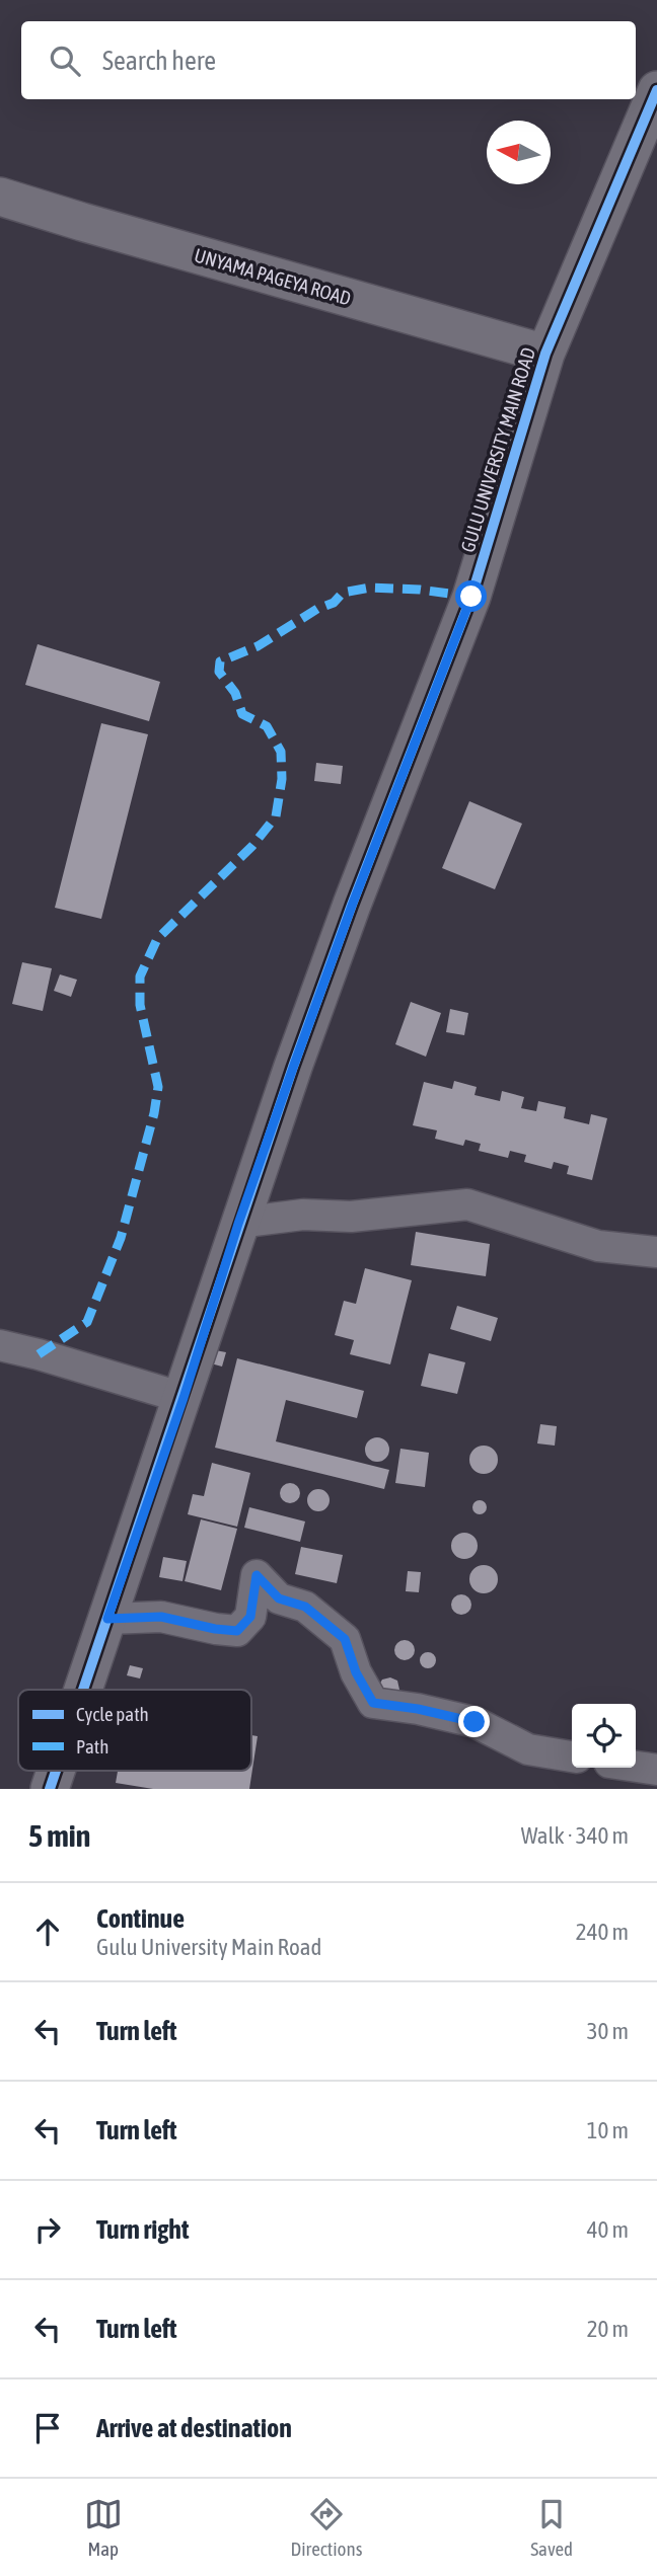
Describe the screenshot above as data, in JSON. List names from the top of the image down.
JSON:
{
  "streets": {
    "street": ["UNYAMA PAGEYA ROAD", "GULU UNIVERSITY MAIN ROAD"]
  },
  "crossings": [
    ["UNYAMA PAGEYA ROAD", "GULU UNIVERSITY MAIN ROAD"]
  ],
  "legend": ["Cycle path", "Path"],
  "north": "left",
  "page": {
    "search": "Search here",
    "heading": ["5 min", "Walk · 340 m"],
    "list": [
      ["Continue", "Gulu University Main Road", "240 m"],
      ["Turn left", "30 m"],
      ["Turn left", "10 m"],
      ["Turn right", "40 m"],
      ["Turn left", "20 m"],
      "Arrive at destination"
    ],
    "nav": ["Map", "Directions", "Saved"]
  }
}
